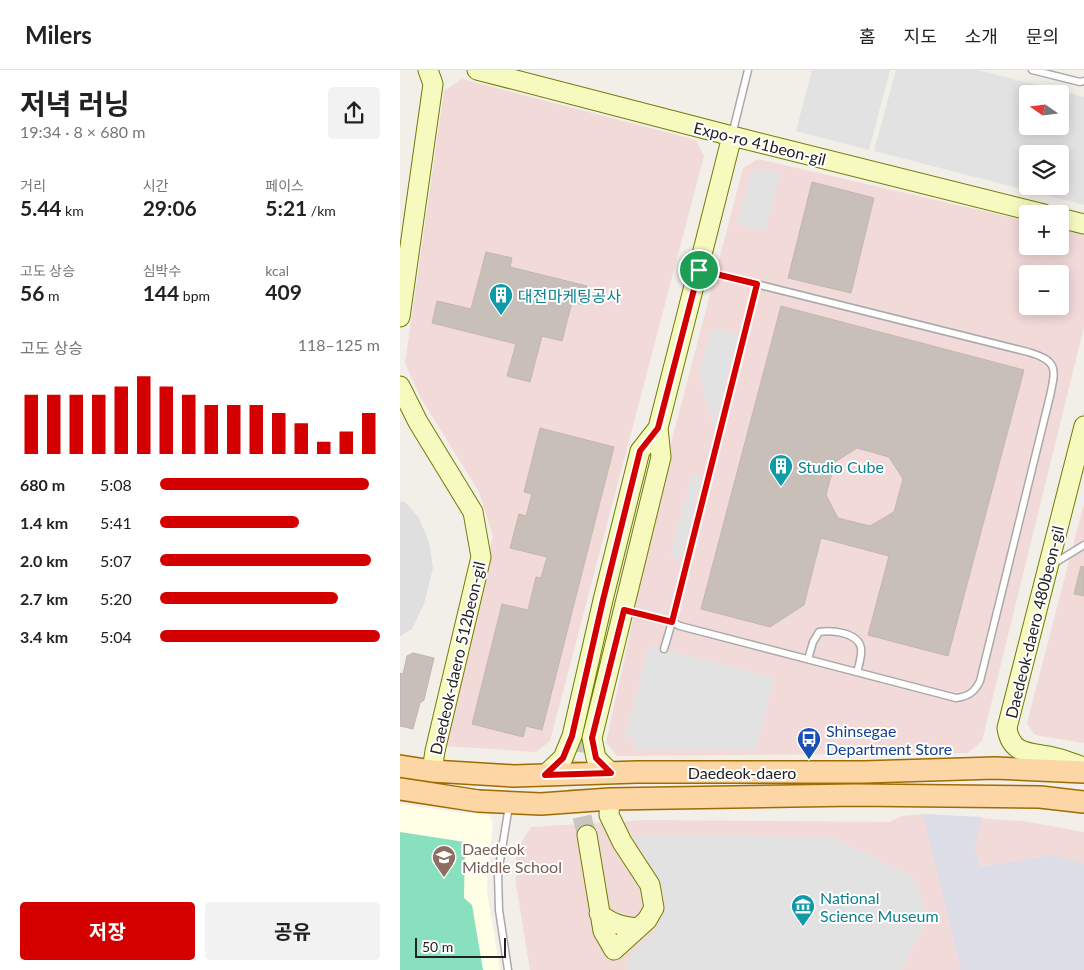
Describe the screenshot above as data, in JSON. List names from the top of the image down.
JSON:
{
  "streets": {
    "main road": ["Daedeok-daero"],
    "street": ["Expo-ro 41beon-gil", "Daedeok-daero 480beon-gil", "Daedeok-daero 512beon-gil"]
  },
  "crossings": [
    ["Daedeok-daero 512beon-gil", "Daedeok-daero"]
  ],
  "places": {
    "building": ["대전마케팅공사", "Studio Cube"],
    "bus stop": ["Shinsegae Department Store"],
    "school or university": ["Daedeok Middle School"],
    "museum": ["National Science Museum"]
  },
  "scale_bar": "50 m",
  "north": "left",
  "page": {
    "header": "Milers",
    "nav": [
      "홈",
      "지도",
      "소개",
      "문의"
    ],
    "heading": ["저녁 러닝", "19:34 · 8 × 680 m"],
    "map_buttons": ["+", "−"],
    "stats": [
      ["거리", "5.44 km"],
      ["시간", "29:06"],
      ["페이스", "5:21 /km"],
      ["고도 상승", "56 m"],
      ["심박수", "144 bpm"],
      ["kcal", "409"]
    ],
    "chart": ["고도 상승", "118–125 m"],
    "list": [
      {
        "name": "680 m",
        "note": "5:08"
      },
      {
        "name": "1.4 km",
        "note": "5:41"
      },
      {
        "name": "2.0 km",
        "note": "5:07"
      },
      {
        "name": "2.7 km",
        "note": "5:20"
      },
      {
        "name": "3.4 km",
        "note": "5:04"
      }
    ],
    "buttons": ["저장", "공유"],
    "scale": "50 m"
  }
}
